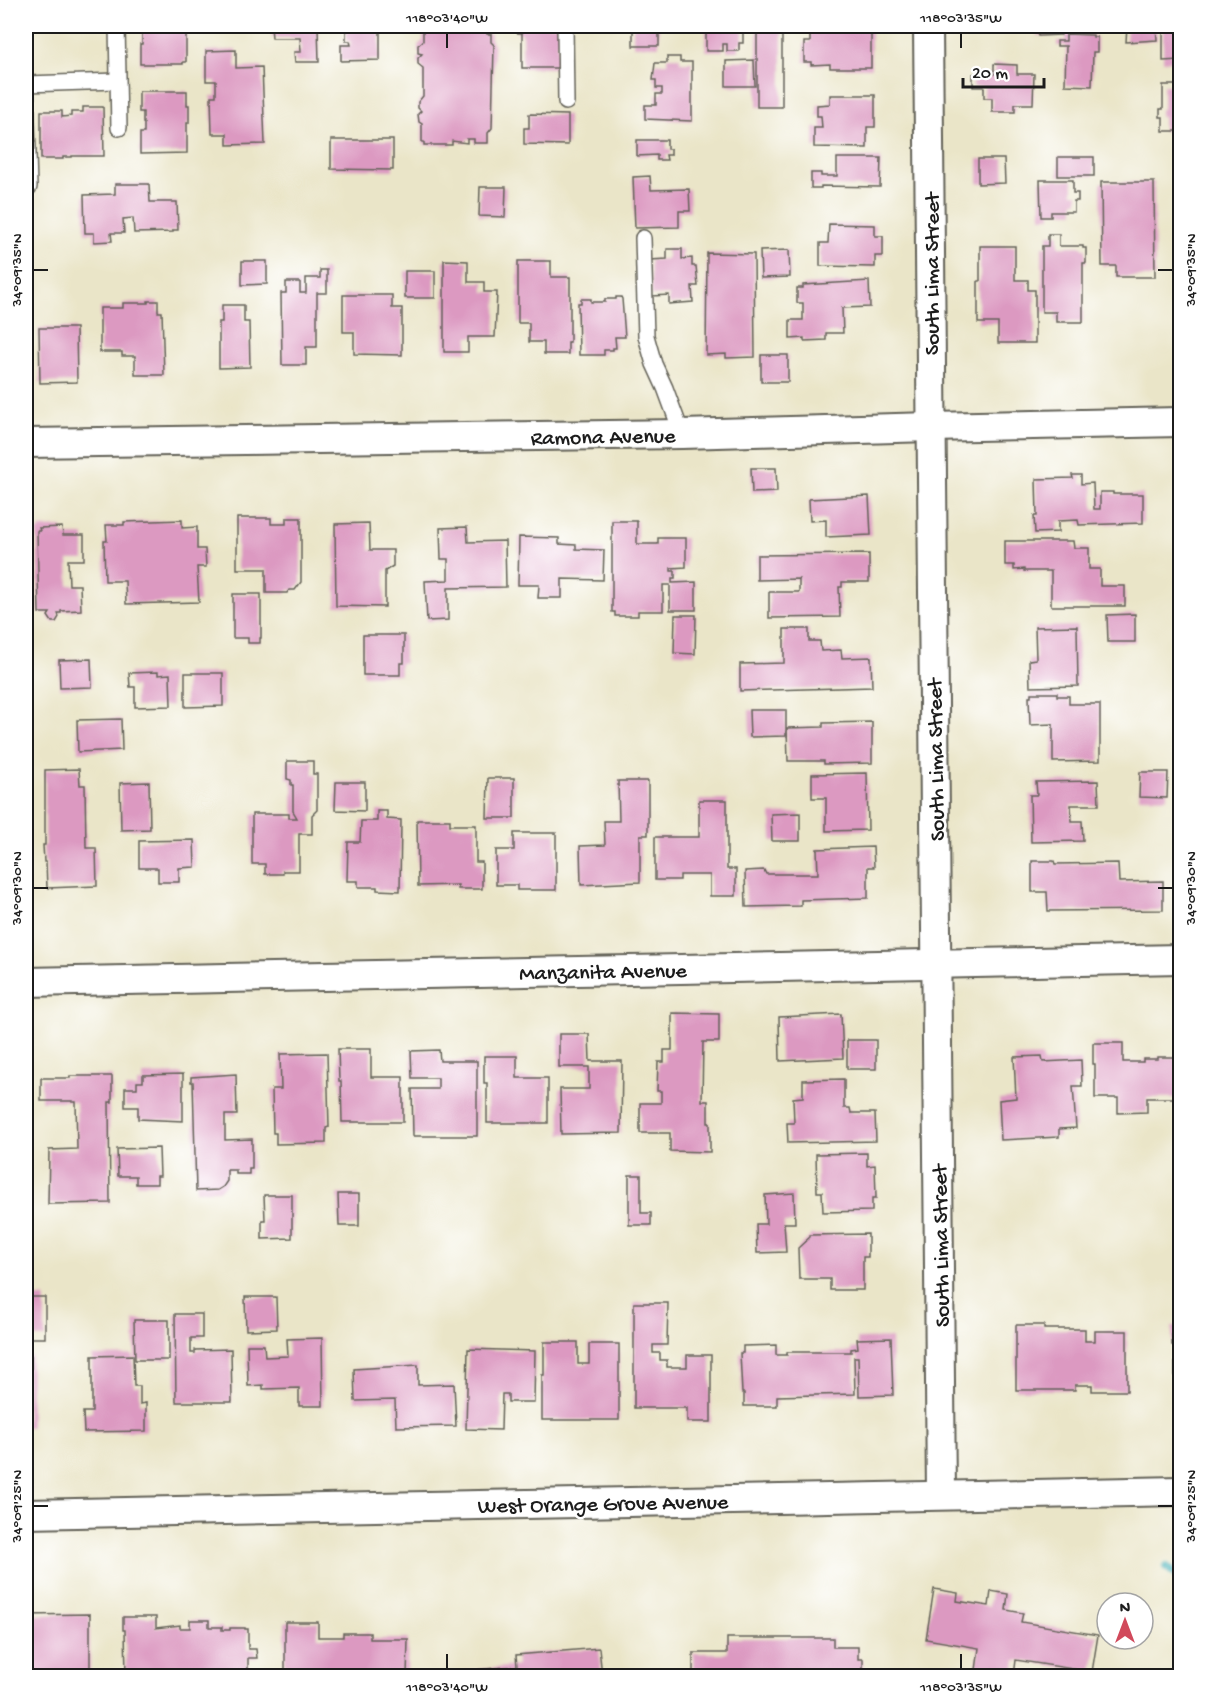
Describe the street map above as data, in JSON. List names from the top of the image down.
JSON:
{
  "streets": {
    "street": [
      "South Lima Street",
      "Ramona Avenue",
      "Manzanita Avenue",
      "West Orange Grove Avenue"
    ]
  },
  "crossings": [
    ["South Lima Street", "Ramona Avenue"],
    ["South Lima Street", "Manzanita Avenue"],
    ["South Lima Street", "West Orange Grove Avenue"]
  ],
  "scale_bar": "20 m",
  "north": "top",
  "coordinates": [
    "118°03'40\"W",
    "118°03'35\"W",
    "34°09'35\"N",
    "34°09'30\"N",
    "34°09'25\"N"
  ]
}
